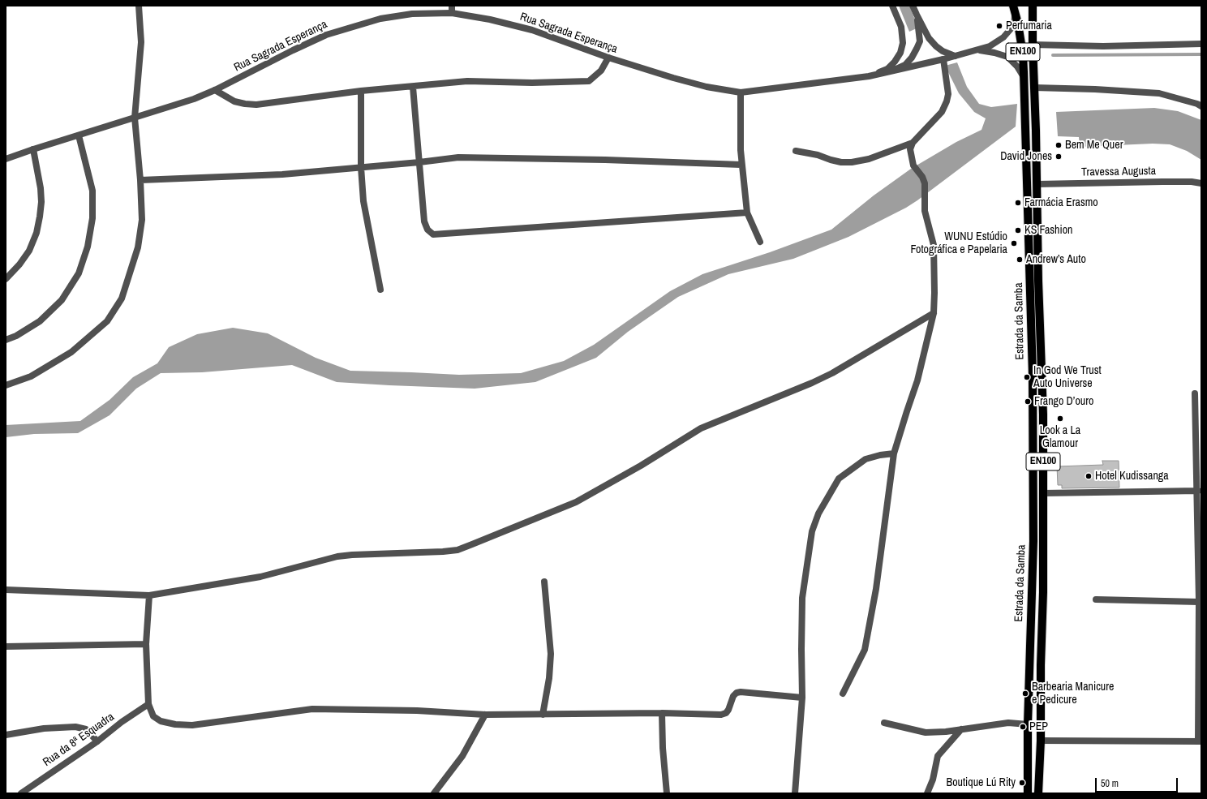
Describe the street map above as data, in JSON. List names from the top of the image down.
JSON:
{
  "streets": {
    "main road": ["EN100", "Estrada da Samba"],
    "street": ["Rua Sagrada Esperança", "Travessa Augusta", "Rua da 8ª Esquadra"]
  },
  "crossings": [
    ["Travessa Augusta", "Estrada da Samba"]
  ],
  "places": [
    "Perfumaria",
    "Bem Me Quer",
    "David Jones",
    "Farmácia Erasmo",
    "KS Fashion",
    "WUNU Estúdio Fotográfica e Papelaria",
    "Andrew’s Auto",
    "In God We Trust Auto Universe",
    "Frango D’ouro",
    "Look a La Glamour",
    "Hotel Kudissanga",
    "Barbearia Manicure e Pedicure",
    "PEP",
    "Boutique Lú Rity"
  ],
  "scale_bar": "50 m"
}
